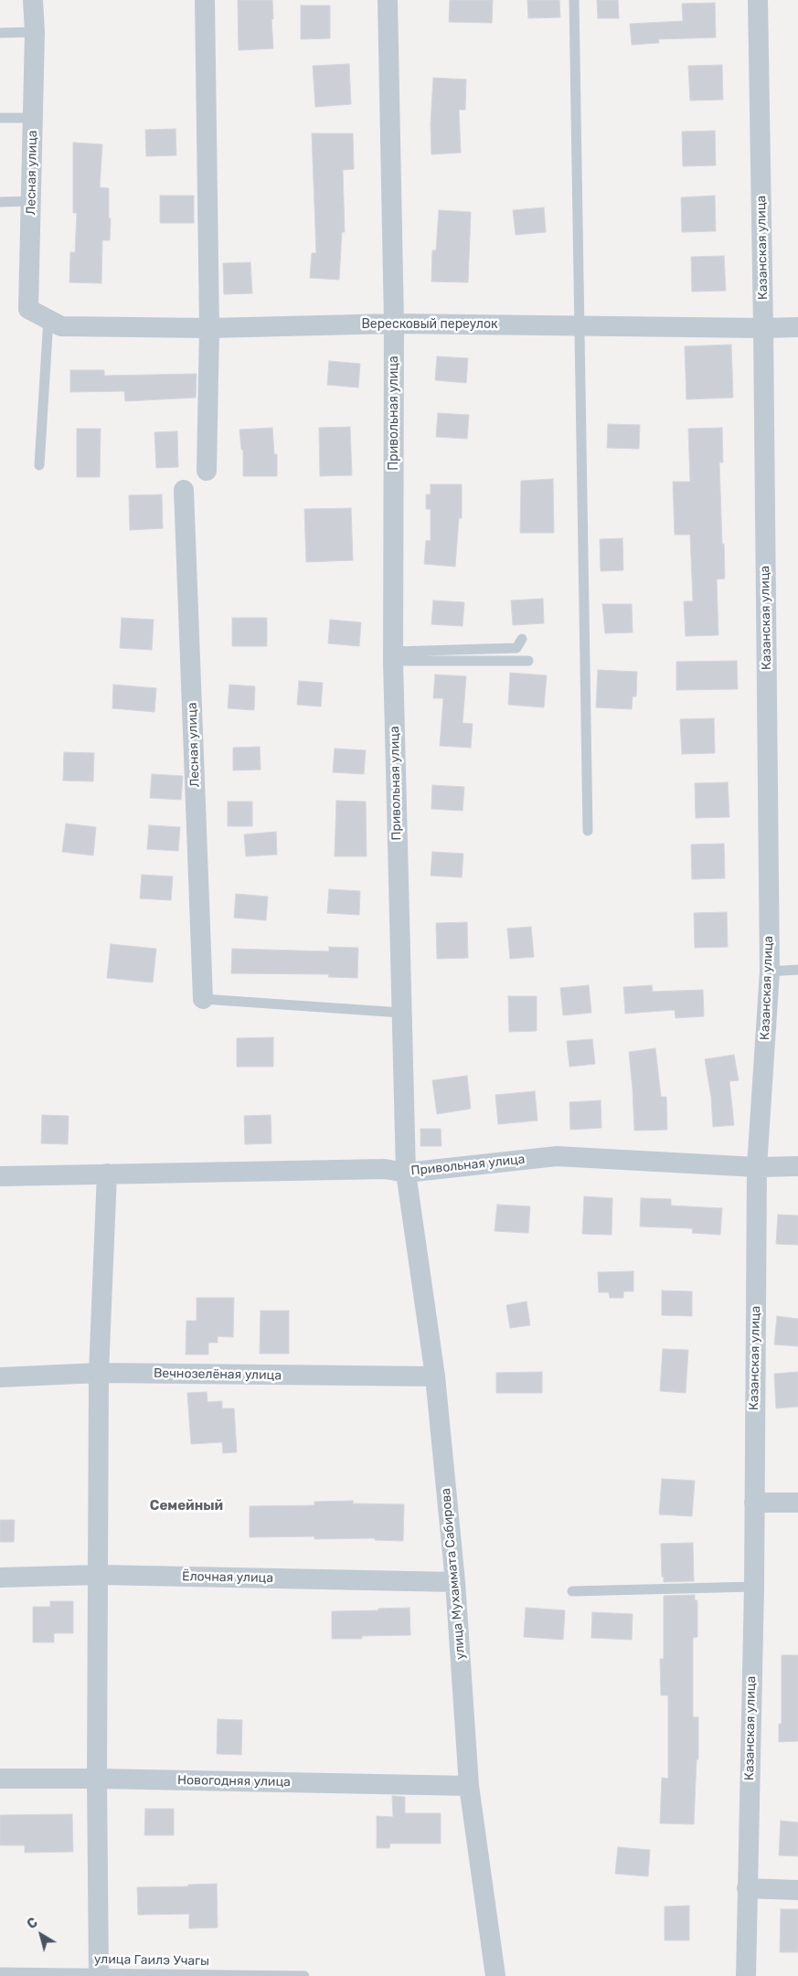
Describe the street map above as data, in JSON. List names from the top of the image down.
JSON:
{
  "streets": {
    "street": [
      "Лесная улица",
      "Казанская улица",
      "Вересковый переулок",
      "Привольная улица",
      "Вечнозелёная улица",
      "улица Мухаммата Сабирова",
      "Ёлочная улица",
      "Новогодняя улица"
    ],
    "lane": ["улица Гаилэ Учагы"]
  },
  "crossings": [
    ["Лесная улица", "Вересковый переулок"],
    ["Казанская улица", "Вересковый переулок"],
    ["Казанская улица", "Привольная улица"],
    ["Вересковый переулок", "Привольная улица"],
    ["Привольная улица", "улица Мухаммата Сабирова"],
    ["Вечнозелёная улица", "улица Мухаммата Сабирова"],
    ["улица Мухаммата Сабирова", "Ёлочная улица"],
    ["улица Мухаммата Сабирова", "Новогодняя улица"]
  ],
  "districts": ["Семейный"],
  "north": "top left"
}
